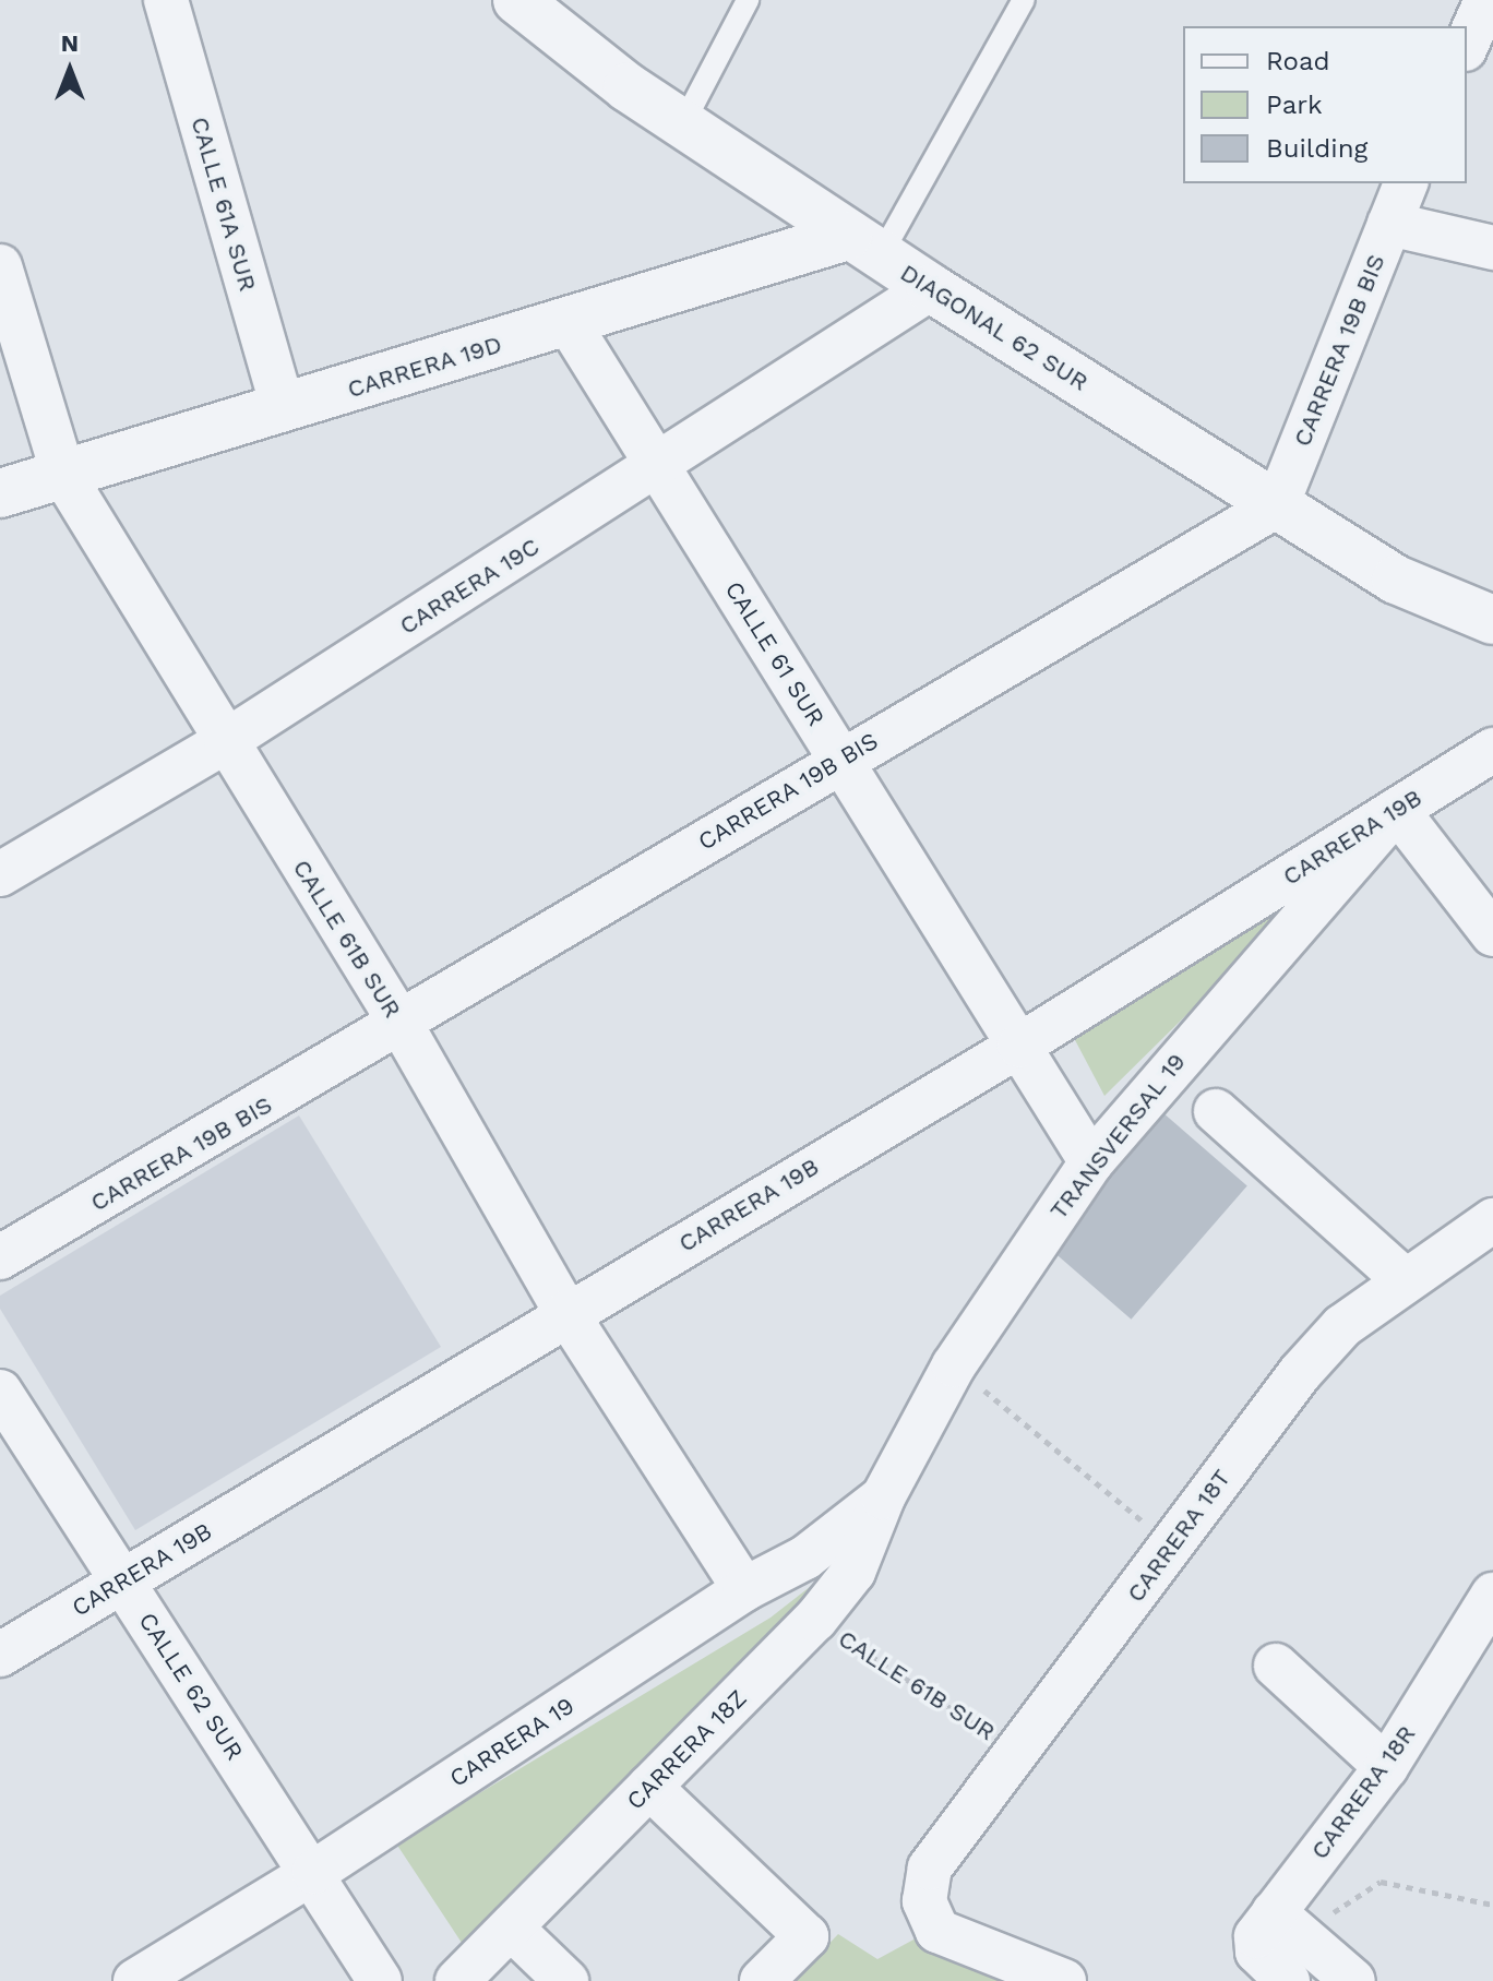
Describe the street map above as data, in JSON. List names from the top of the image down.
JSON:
{
  "streets": {
    "street": [
      "CALLE 61A SUR",
      "DIAGONAL 62 SUR",
      "CARRERA 19B BIS",
      "CARRERA 19D",
      "CARRERA 19C",
      "CALLE 61 SUR",
      "CARRERA 19B",
      "CALLE 61B SUR",
      "TRANSVERSAL 19",
      "CARRERA 18T",
      "CALLE 62 SUR",
      "CARRERA 19",
      "CARRERA 18Z",
      "CARRERA 18R"
    ]
  },
  "crossings": [
    ["CALLE 61A SUR", "CARRERA 19D"],
    ["DIAGONAL 62 SUR", "CARRERA 19B BIS"],
    ["DIAGONAL 62 SUR", "CARRERA 19D"],
    ["DIAGONAL 62 SUR", "CARRERA 19C"],
    ["CARRERA 19B BIS", "CALLE 61 SUR"],
    ["CARRERA 19B BIS", "CALLE 61B SUR"],
    ["CARRERA 19D", "CALLE 61 SUR"],
    ["CARRERA 19D", "CALLE 61B SUR"],
    ["CARRERA 19C", "CALLE 61 SUR"],
    ["CARRERA 19C", "CALLE 61B SUR"],
    ["CALLE 61 SUR", "CARRERA 19B"],
    ["CALLE 61 SUR", "TRANSVERSAL 19"],
    ["CARRERA 19B", "CALLE 61B SUR"],
    ["CARRERA 19B", "TRANSVERSAL 19"],
    ["CARRERA 19B", "CALLE 62 SUR"],
    ["CALLE 61B SUR", "CARRERA 18T"],
    ["CALLE 61B SUR", "CARRERA 19"],
    ["CALLE 61B SUR", "CARRERA 18Z"],
    ["TRANSVERSAL 19", "CARRERA 19"],
    ["TRANSVERSAL 19", "CARRERA 18Z"],
    ["CALLE 62 SUR", "CARRERA 19"],
    ["CARRERA 19", "CARRERA 18Z"]
  ],
  "legend": ["Road", "Park", "Building"],
  "north": "top"
}
